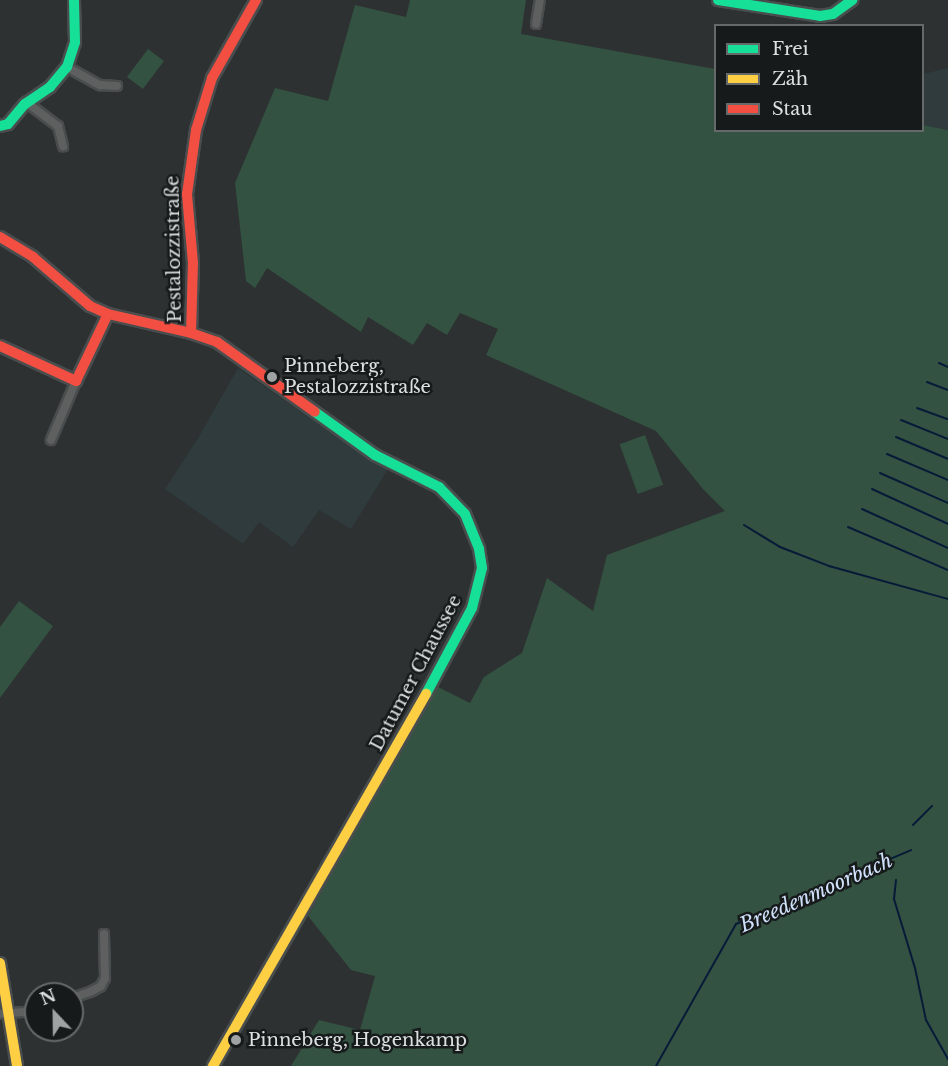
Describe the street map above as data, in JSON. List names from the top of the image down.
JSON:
{
  "streets": {
    "street": ["Pestalozzistraße", "Datumer Chaussee"]
  },
  "crossings": [
    ["Pestalozzistraße", "Datumer Chaussee"]
  ],
  "water": ["Breedenmoorbach"],
  "places": ["Pinneberg, Pestalozzistraße", "Pinneberg, Hogenkamp"],
  "legend": ["Frei", "Zäh", "Stau"],
  "north": "top"
}
